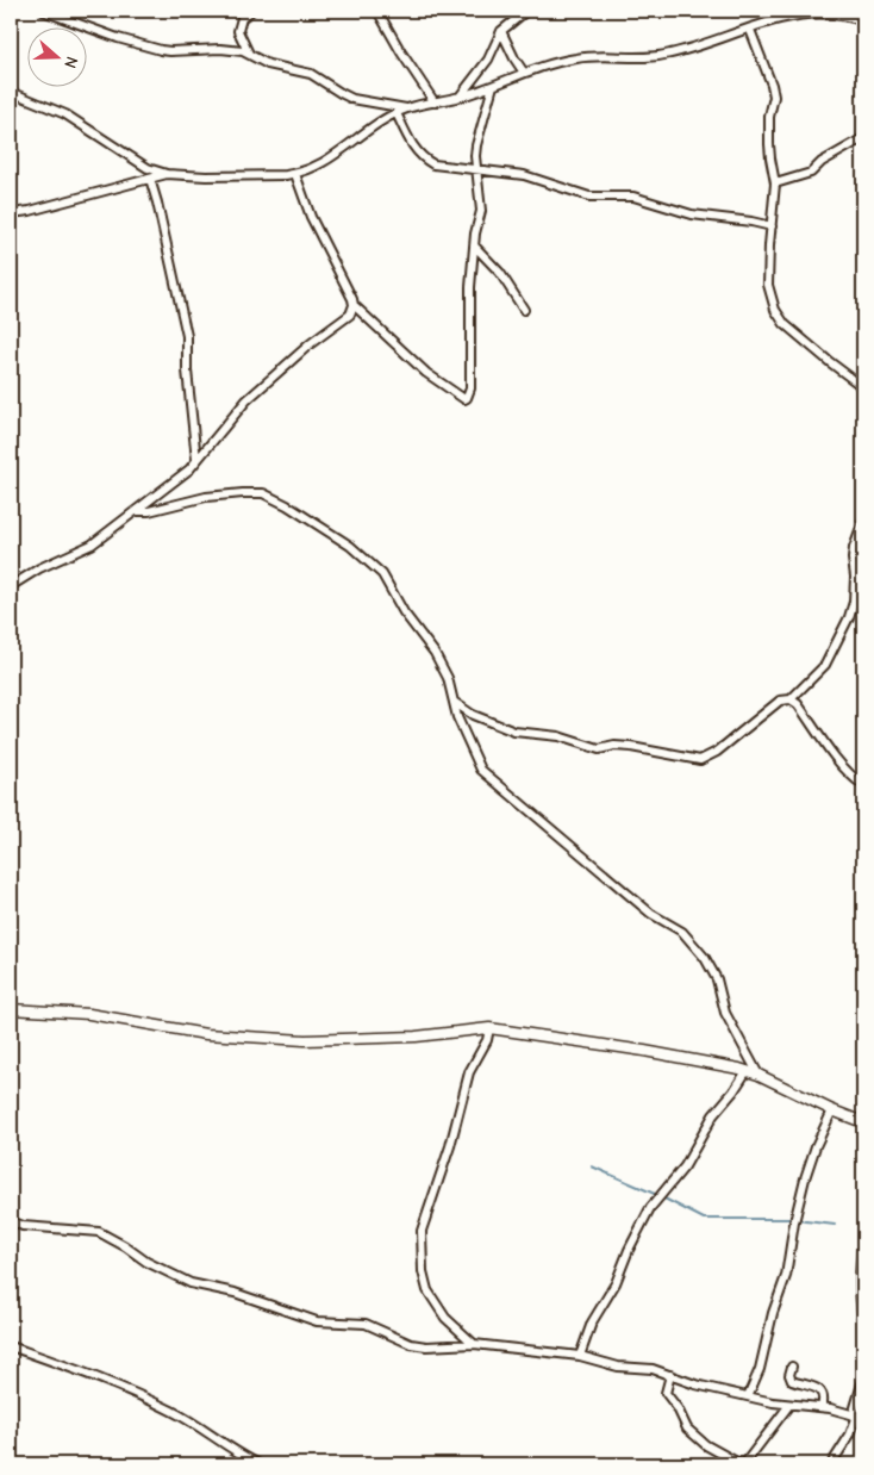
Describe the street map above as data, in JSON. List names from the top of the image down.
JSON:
{
  "north": "right"
}
